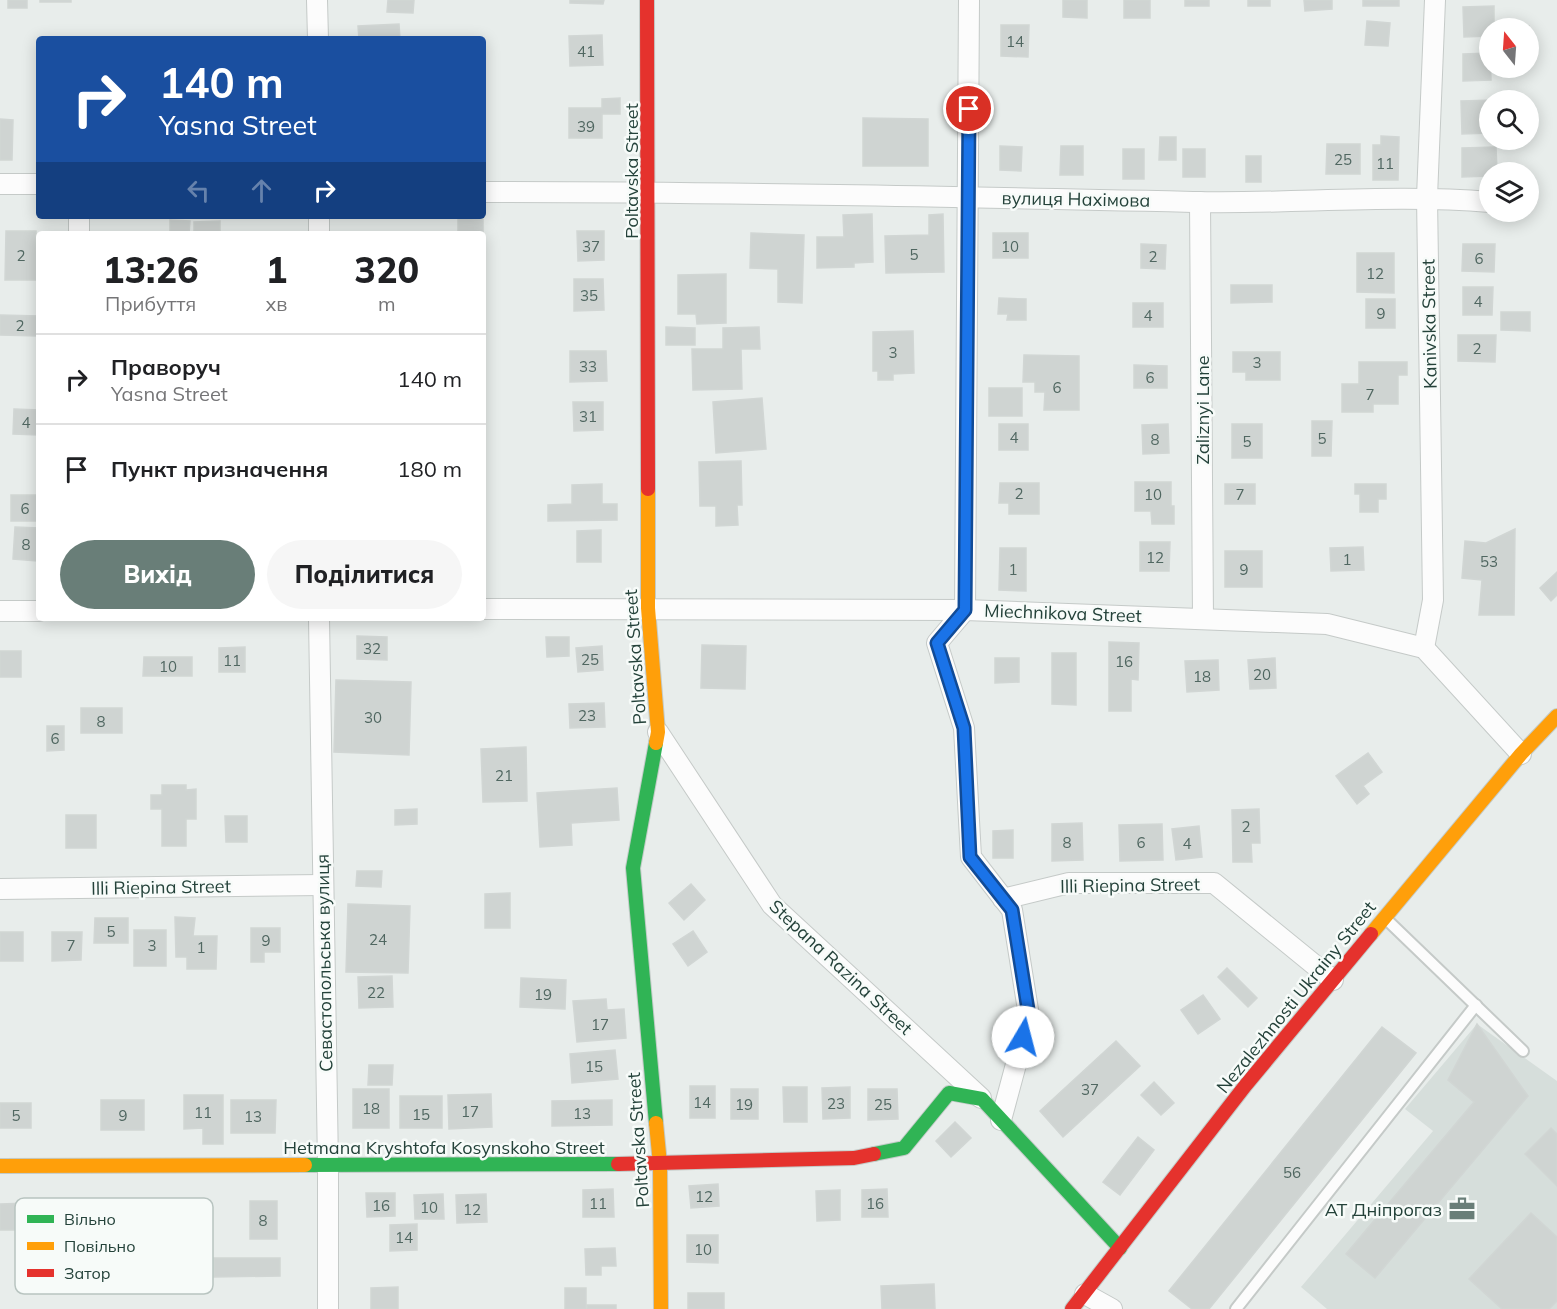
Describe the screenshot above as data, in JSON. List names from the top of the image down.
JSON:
{
  "streets": {
    "street": [
      "Poltavska Street",
      "вулиця Нахімова",
      "Kanivska Street",
      "Zaliznyi Lane",
      "Miechnikova Street",
      "Illi Riepina Street",
      "Севастопольська вулиця",
      "Stepana Razina Street",
      "Nezalezhnosti Ukrainy Street",
      "Hetmana Kryshtofa Kosynskoho Street"
    ]
  },
  "crossings": [
    ["Poltavska Street", "вулиця Нахімова"],
    ["Poltavska Street", "Miechnikova Street"],
    ["Poltavska Street", "Stepana Razina Street"],
    ["Poltavska Street", "Hetmana Kryshtofa Kosynskoho Street"],
    ["вулиця Нахімова", "Kanivska Street"],
    ["вулиця Нахімова", "Zaliznyi Lane"],
    ["Kanivska Street", "Miechnikova Street"],
    ["Zaliznyi Lane", "Miechnikova Street"],
    ["Illi Riepina Street", "Севастопольська вулиця"],
    ["Illi Riepina Street", "Nezalezhnosti Ukrainy Street"],
    ["Севастопольська вулиця", "Hetmana Kryshtofa Kosynskoho Street"],
    ["Stepana Razina Street", "Hetmana Kryshtofa Kosynskoho Street"]
  ],
  "places": {
    "office": ["АТ Дніпрогаз"]
  },
  "house_numbers": [
    "14",
    "41",
    "39",
    "25",
    "11",
    "37",
    "10",
    "5",
    "2",
    "2",
    "6",
    "12",
    "35",
    "4",
    "9",
    "4",
    "2",
    "2",
    "3",
    "3",
    "33",
    "6",
    "6",
    "7",
    "31",
    "4",
    "4",
    "5",
    "8",
    "5",
    "2",
    "10",
    "7",
    "6",
    "8",
    "12",
    "1",
    "53",
    "1",
    "9",
    "32",
    "25",
    "11",
    "16",
    "10",
    "20",
    "18",
    "23",
    "30",
    "8",
    "6",
    "21",
    "2",
    "8",
    "6",
    "4",
    "5",
    "24",
    "9",
    "7",
    "3",
    "1",
    "22",
    "19",
    "17",
    "15",
    "37",
    "14",
    "23",
    "19",
    "25",
    "18",
    "17",
    "11",
    "13",
    "15",
    "5",
    "9",
    "13",
    "56",
    "12",
    "11",
    "16",
    "16",
    "10",
    "12",
    "8",
    "14",
    "10"
  ],
  "legend": ["Вільно", "Повільно", "Затор"],
  "north": "top",
  "page": {
    "turn": ["140 m", "Yasna Street"],
    "eta": [
      "13:26",
      "Прибуття",
      "1",
      "хв",
      "320",
      "m"
    ],
    "list": [
      {
        "name": "Праворуч",
        "note": "Yasna Street",
        "value": "140 m"
      },
      {
        "name": "Пункт призначення",
        "value": "180 m"
      }
    ],
    "buttons": ["Вихід", "Поділитися"]
  }
}
